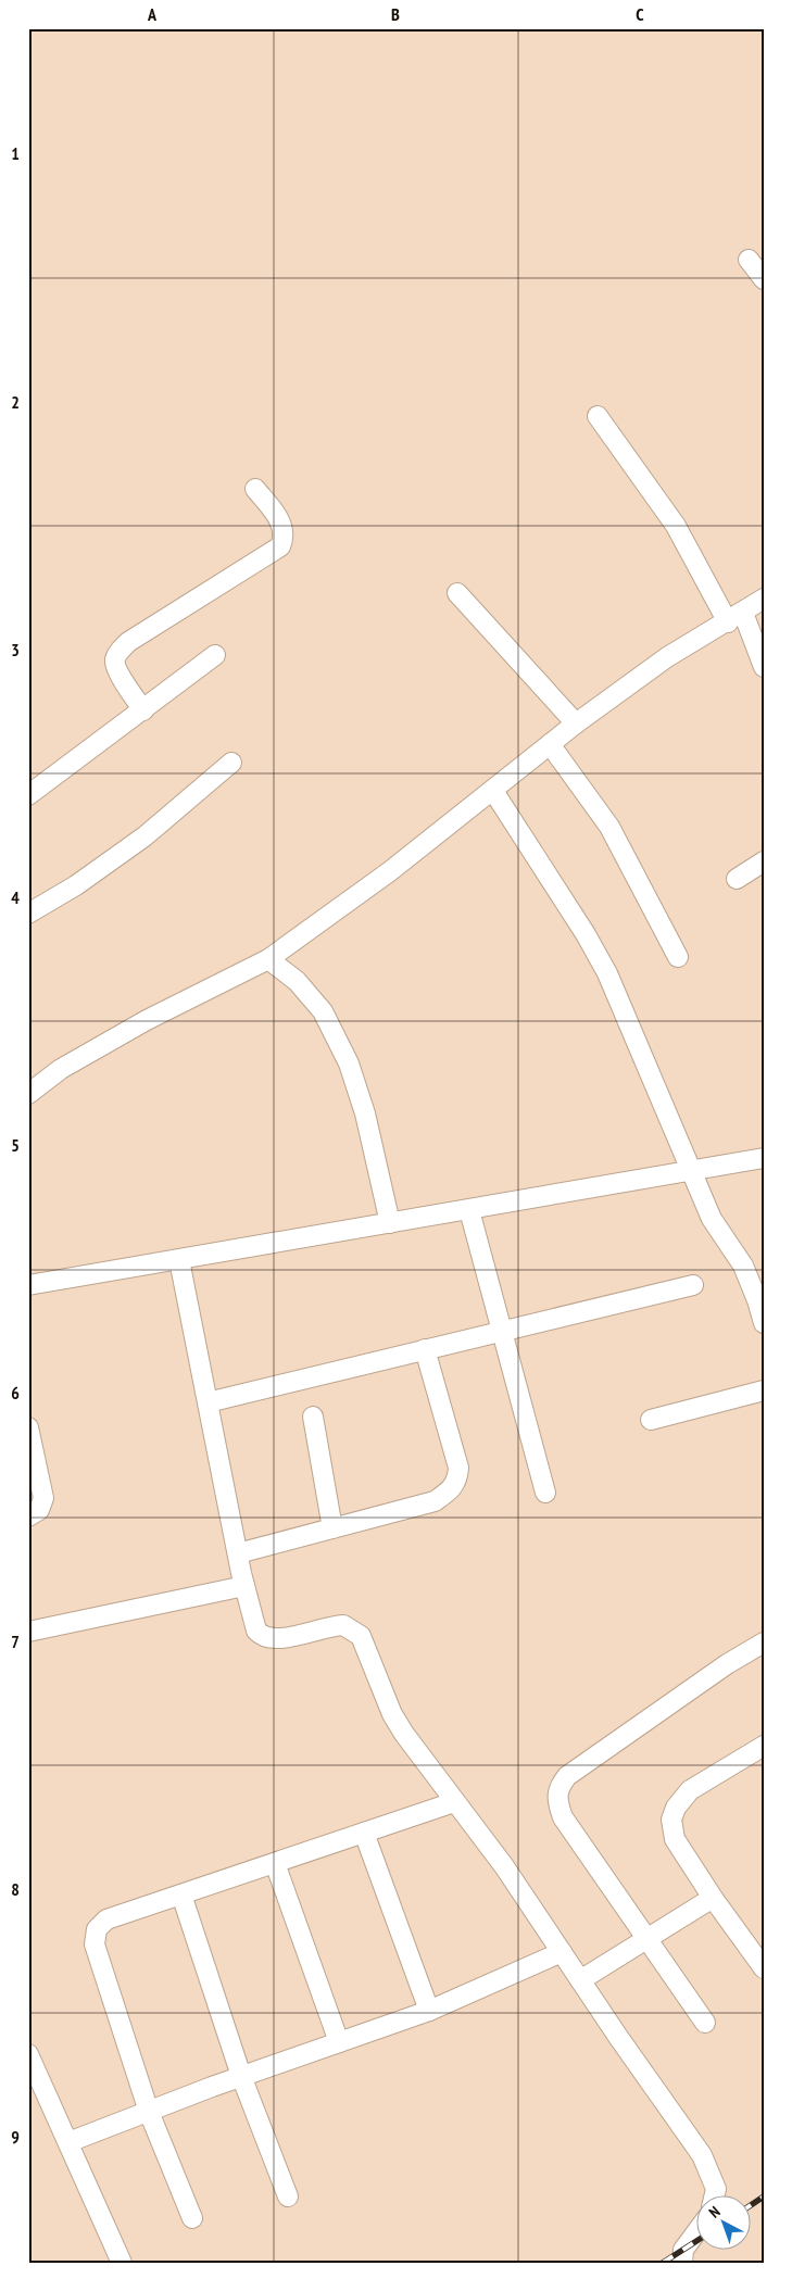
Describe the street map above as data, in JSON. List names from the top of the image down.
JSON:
{
  "north": "top left",
  "grid": {
    "columns": ["A", "B", "C"],
    "rows": [
      "1",
      "2",
      "3",
      "4",
      "5",
      "6",
      "7",
      "8",
      "9"
    ]
  }
}
